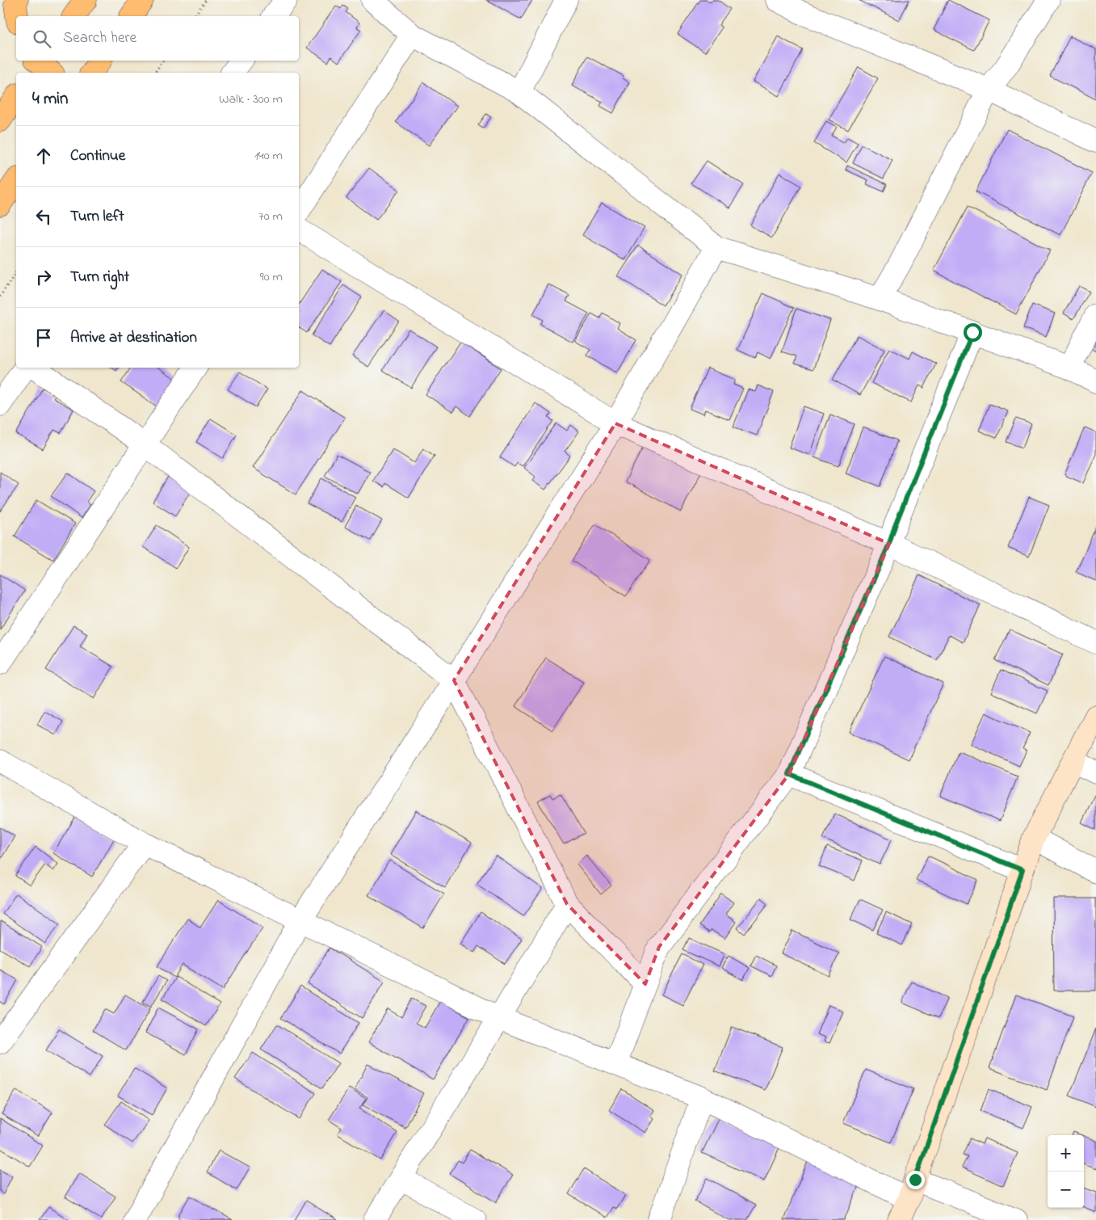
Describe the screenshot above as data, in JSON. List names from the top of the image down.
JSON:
{
  "page": {
    "search": "Search here",
    "heading": ["4 min", "Walk · 300 m"],
    "list": [
      ["Continue", "140 m"],
      ["Turn left", "70 m"],
      ["Turn right", "90 m"],
      "Arrive at destination"
    ],
    "map_buttons": ["+", "−"]
  }
}
